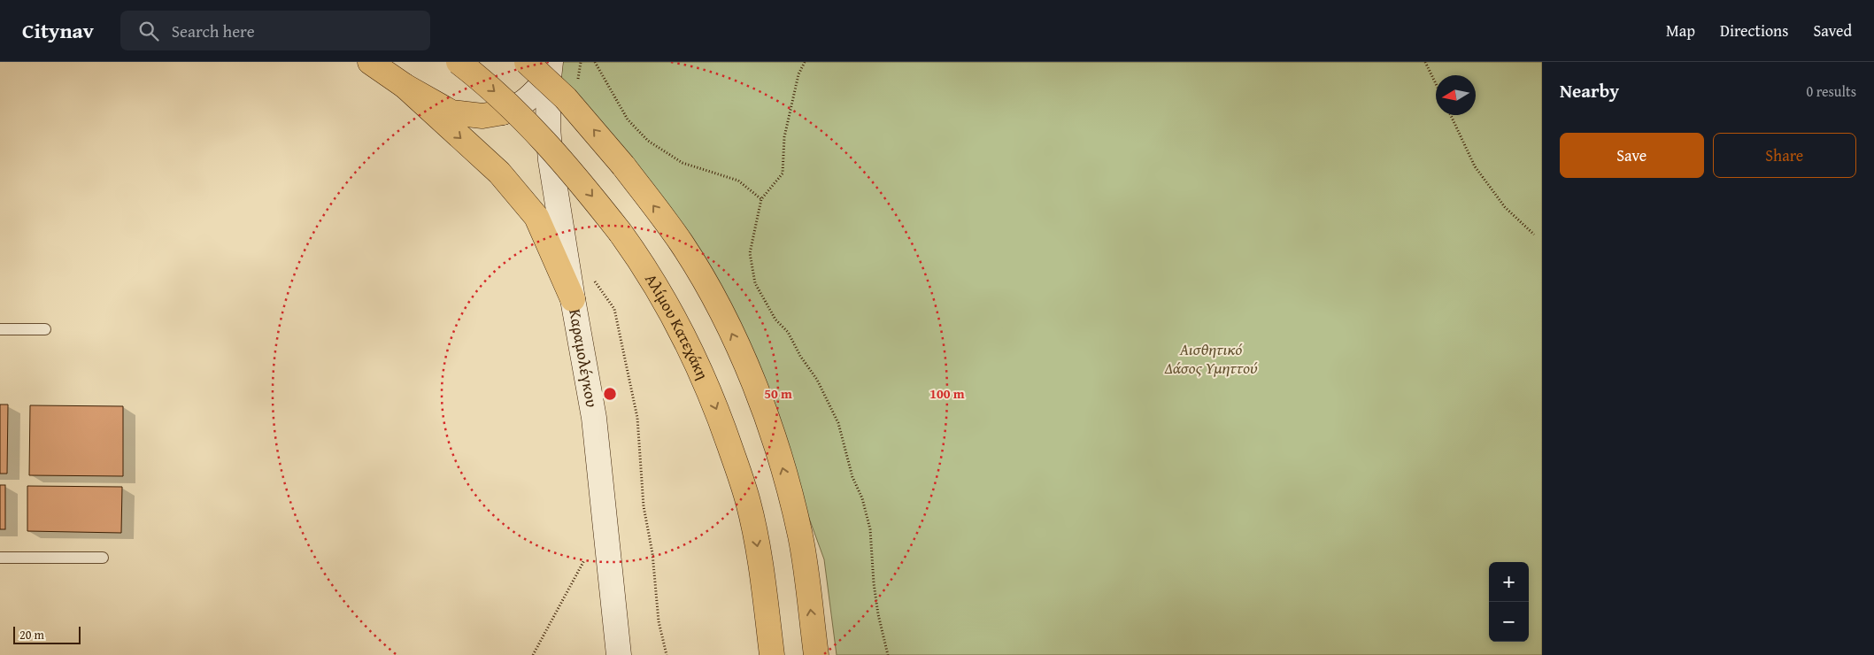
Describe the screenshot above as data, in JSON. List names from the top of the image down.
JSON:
{
  "streets": {
    "main road": ["Αλίμου Κατεχάκη", "Καραμολέγκου"]
  },
  "parks": ["Αισθητικό Δάσος Υμηττού"],
  "scale_bar": "20 m",
  "north": "left",
  "page": {
    "header": "Citynav",
    "search": "Search here",
    "nav": ["Map", "Directions", "Saved"],
    "heading": ["Nearby", "0 results"],
    "buttons": ["Save", "Share"],
    "map_buttons": ["+", "−"],
    "scale": "20 m"
  },
  "rings": ["50 m", "100 m"]
}
